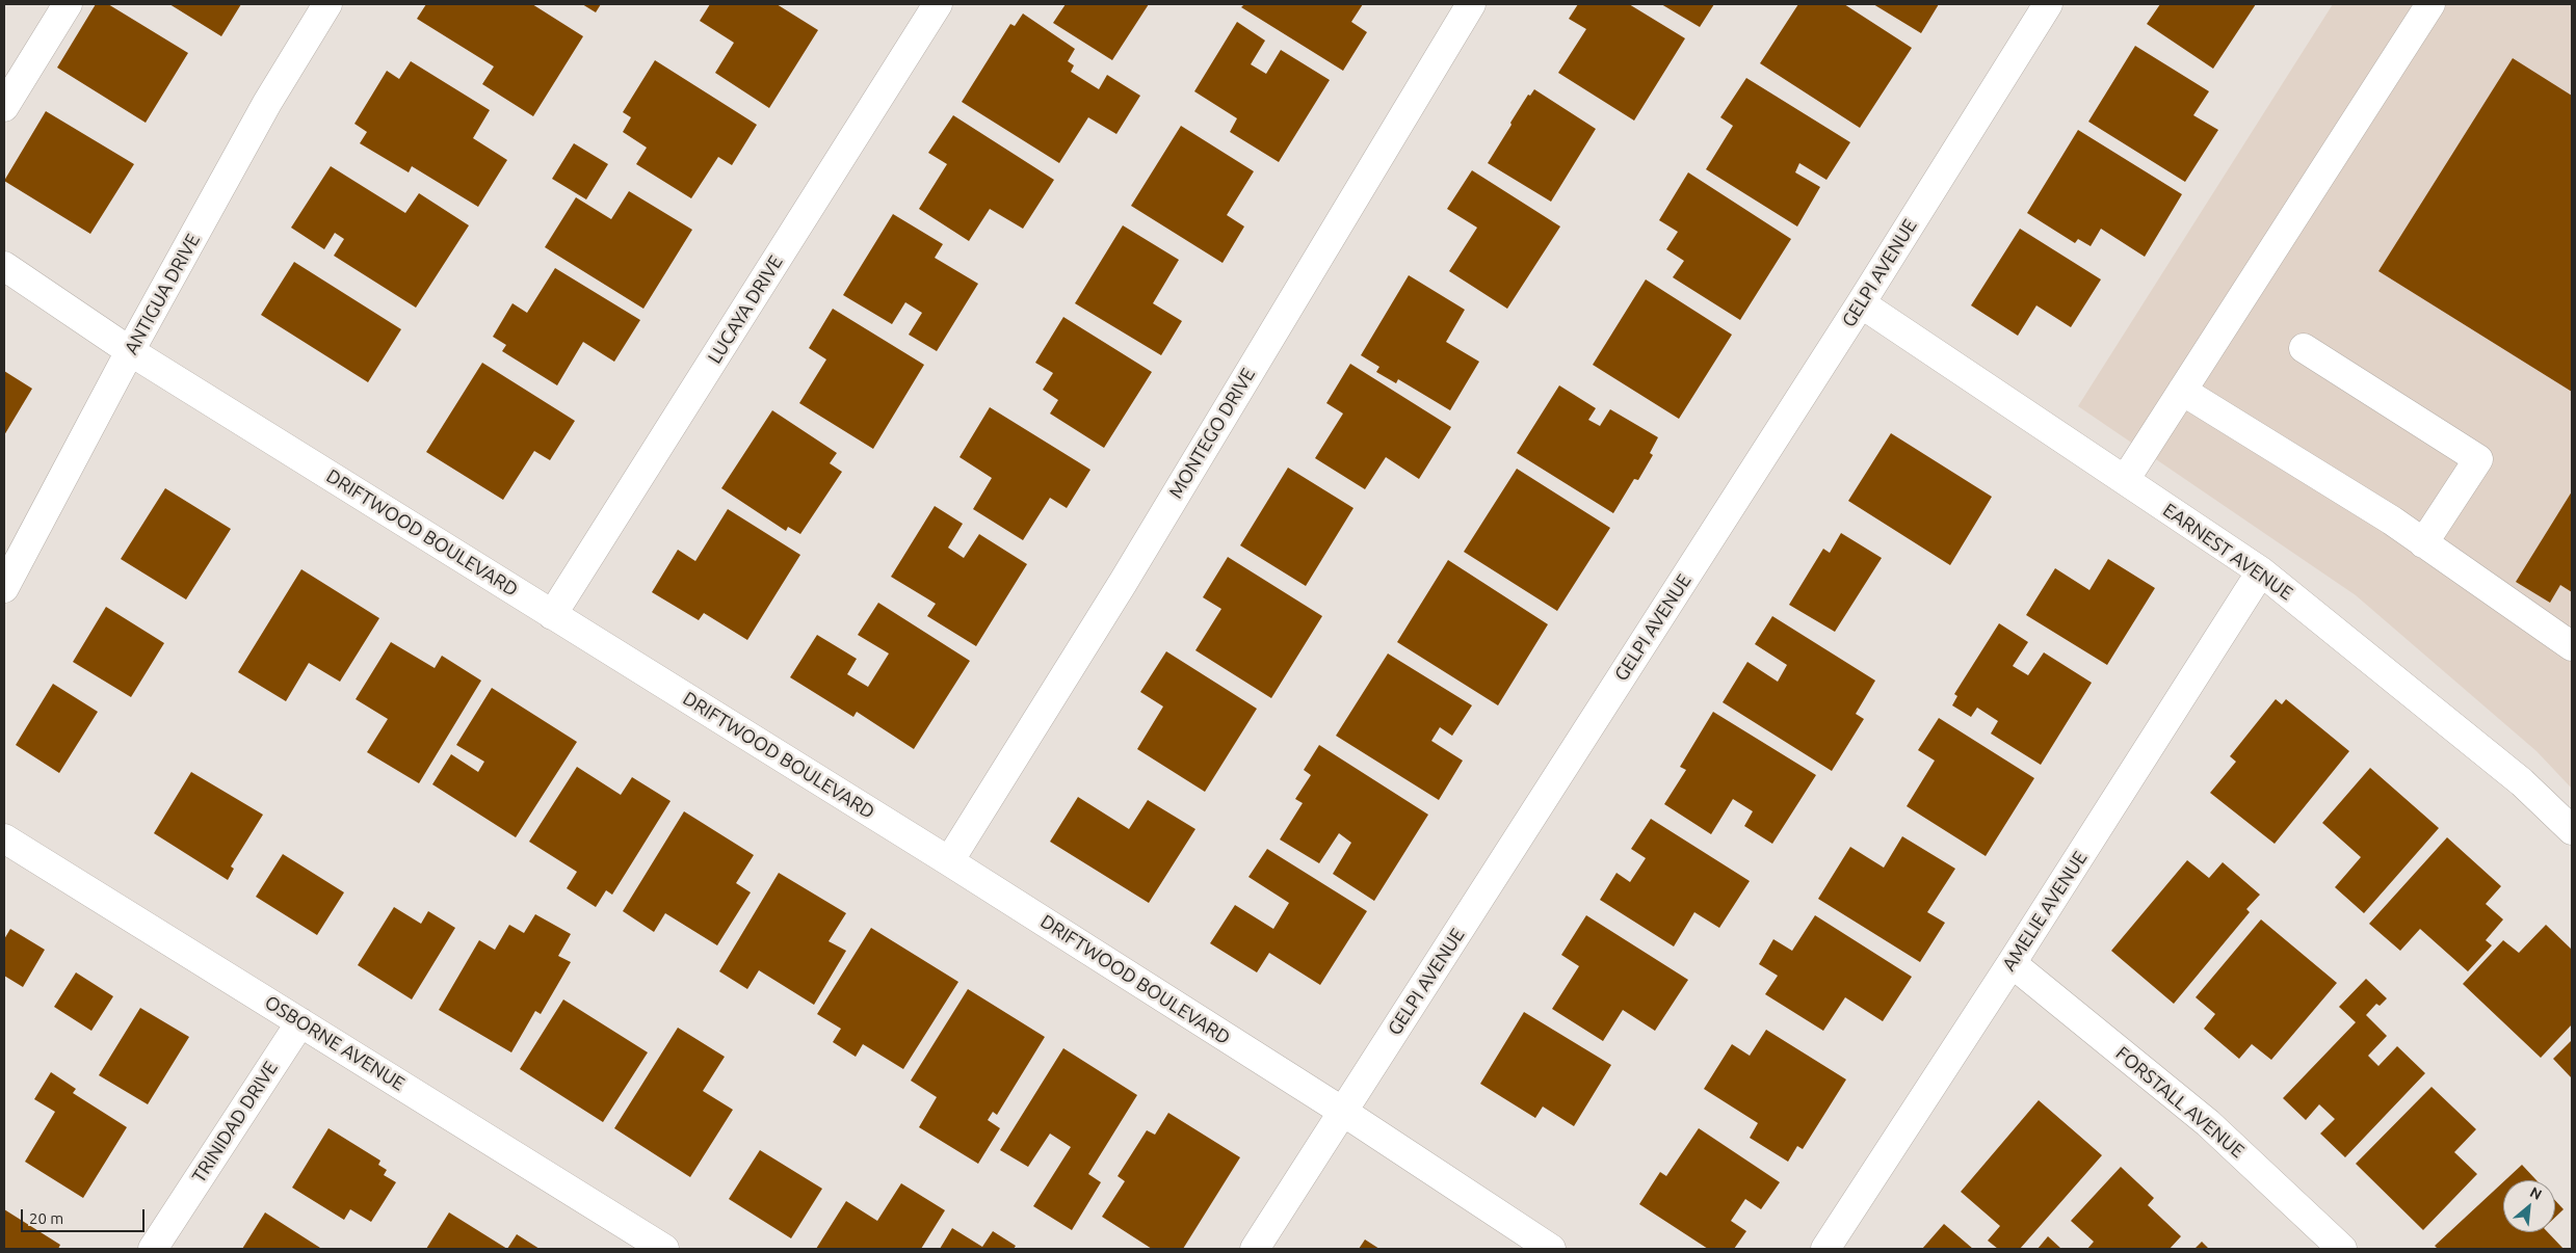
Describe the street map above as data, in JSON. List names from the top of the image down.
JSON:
{
  "streets": {
    "street": [
      "GELPI AVENUE",
      "ANTIGUA DRIVE",
      "LUCAYA DRIVE",
      "MONTEGO DRIVE",
      "DRIFTWOOD BOULEVARD",
      "EARNEST AVENUE",
      "AMELIE AVENUE",
      "OSBORNE AVENUE",
      "FORSTALL AVENUE",
      "TRINIDAD DRIVE"
    ]
  },
  "crossings": [
    ["GELPI AVENUE", "DRIFTWOOD BOULEVARD"],
    ["GELPI AVENUE", "EARNEST AVENUE"],
    ["ANTIGUA DRIVE", "DRIFTWOOD BOULEVARD"],
    ["LUCAYA DRIVE", "DRIFTWOOD BOULEVARD"],
    ["MONTEGO DRIVE", "DRIFTWOOD BOULEVARD"],
    ["EARNEST AVENUE", "AMELIE AVENUE"],
    ["AMELIE AVENUE", "FORSTALL AVENUE"],
    ["OSBORNE AVENUE", "TRINIDAD DRIVE"]
  ],
  "scale_bar": "20 m",
  "north": "top right"
}
